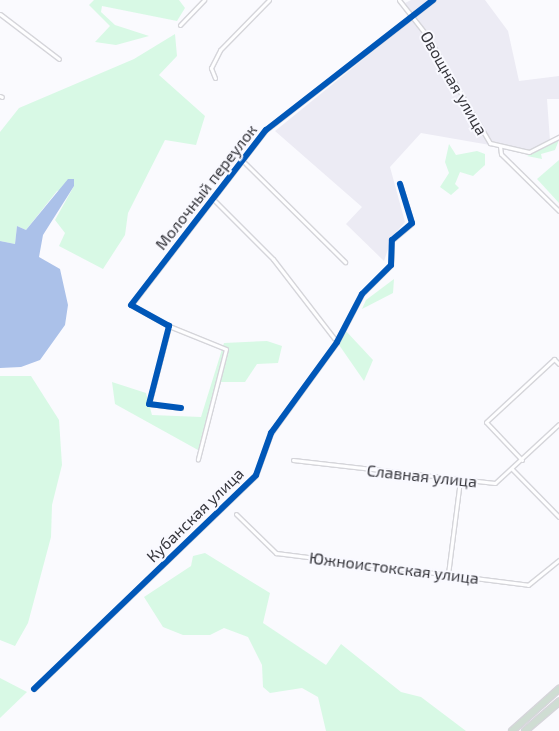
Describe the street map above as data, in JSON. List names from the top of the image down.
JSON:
{
  "streets": {
    "street": [
      "Овощная улица",
      "Молочный переулок",
      "Славная улица",
      "Кубанская улица",
      "Южноистокская улица"
    ]
  },
  "crossings": [
    ["Овощная улица", "Молочный переулок"]
  ]
}
